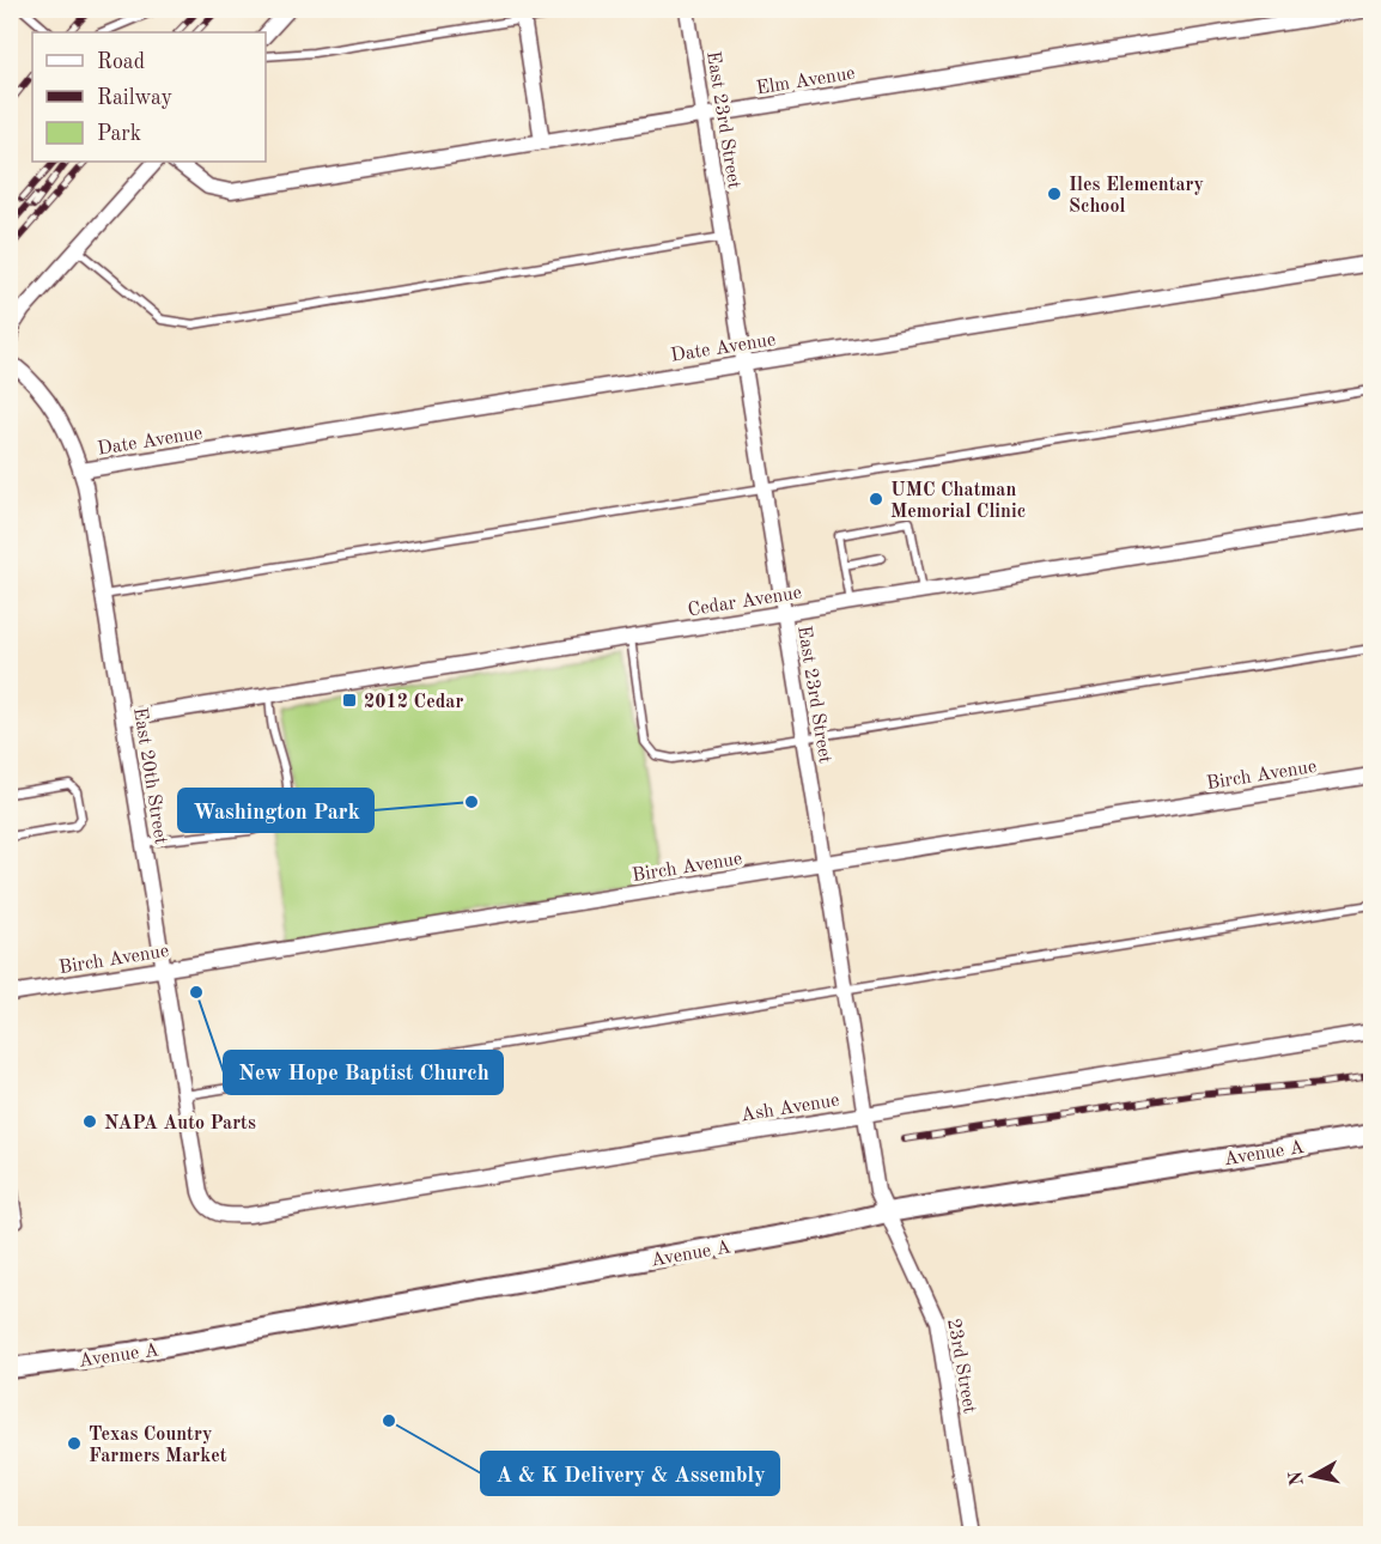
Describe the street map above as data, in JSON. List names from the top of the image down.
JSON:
{
  "streets": {
    "main road": ["Avenue A"],
    "street": [
      "Elm Avenue",
      "East 23rd Street",
      "Date Avenue",
      "Cedar Avenue",
      "Birch Avenue",
      "East 20th Street",
      "Ash Avenue",
      "23rd Street"
    ]
  },
  "crossings": [
    ["Elm Avenue", "East 23rd Street"],
    ["East 23rd Street", "Date Avenue"],
    ["East 23rd Street", "Cedar Avenue"],
    ["East 23rd Street", "Birch Avenue"],
    ["East 23rd Street", "Ash Avenue"],
    ["East 23rd Street", "Avenue A"],
    ["East 23rd Street", "23rd Street"],
    ["Date Avenue", "East 20th Street"],
    ["Cedar Avenue", "East 20th Street"],
    ["Birch Avenue", "East 20th Street"],
    ["East 20th Street", "Ash Avenue"],
    ["Avenue A", "23rd Street"]
  ],
  "places": {
    "other": [
      "Iles Elementary School",
      "UMC Chatman Memorial Clinic",
      "Washington Park",
      "New Hope Baptist Church",
      "NAPA Auto Parts",
      "A & K Delivery & Assembly",
      "Texas Country Farmers Market"
    ],
    "transit": ["2012 Cedar"]
  },
  "legend": ["Road", "Railway", "Park"],
  "north": "left"
}
